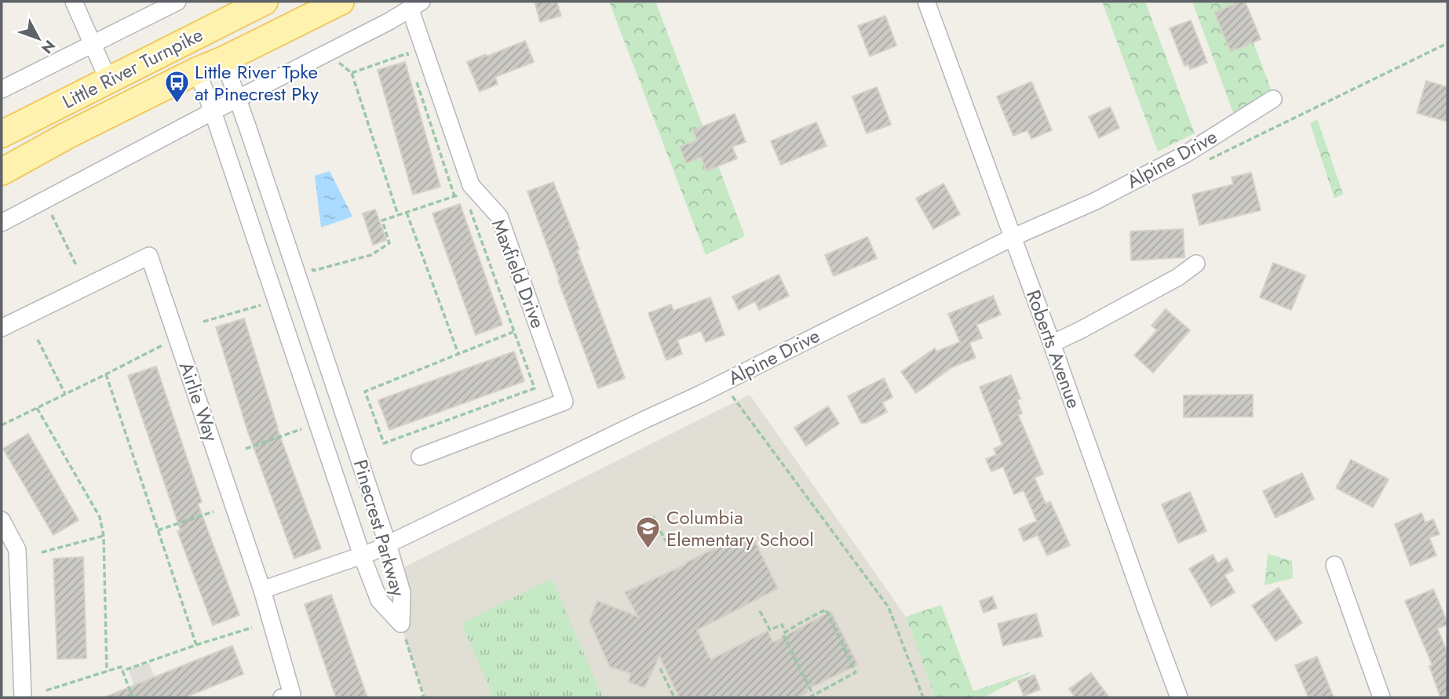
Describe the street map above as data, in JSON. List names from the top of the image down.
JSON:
{
  "streets": {
    "main road": ["Little River Turnpike"],
    "street": [
      "Alpine Drive",
      "Maxfield Drive",
      "Roberts Avenue",
      "Airlie Way",
      "Pinecrest Parkway"
    ]
  },
  "crossings": [
    ["Little River Turnpike", "Pinecrest Parkway"],
    ["Alpine Drive", "Roberts Avenue"],
    ["Alpine Drive", "Airlie Way"],
    ["Alpine Drive", "Pinecrest Parkway"]
  ],
  "places": {
    "bus stop": ["Little River Tpke at Pinecrest Pky"],
    "school or university": ["Columbia Elementary School"]
  },
  "north": "bottom right"
}
